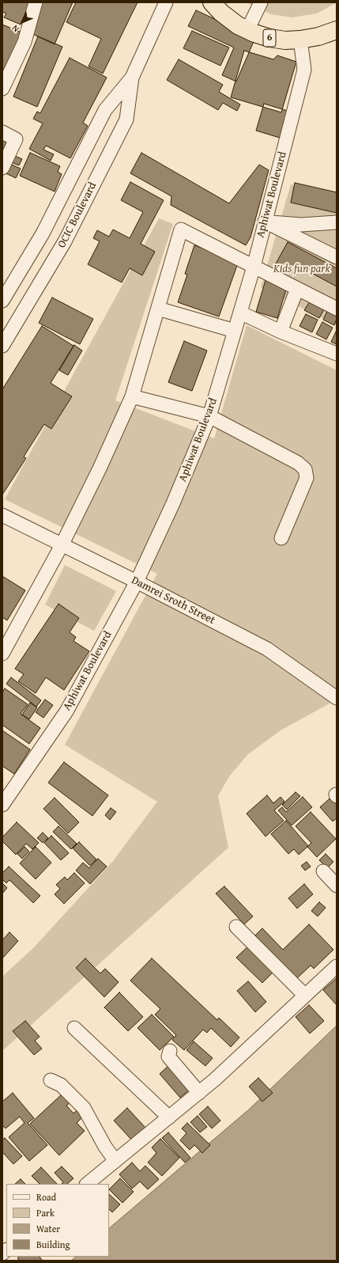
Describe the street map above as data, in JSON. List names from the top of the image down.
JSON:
{
  "streets": {
    "highway": ["6"],
    "street": ["Aphiwat Boulevard", "OCIC Boulevard", "Damrei Sroth Street"]
  },
  "crossings": [
    ["6", "Aphiwat Boulevard"],
    ["Aphiwat Boulevard", "Damrei Sroth Street"]
  ],
  "parks": ["Kids fun park"],
  "legend": [
    "Road",
    "Park",
    "Water",
    "Building"
  ],
  "north": "bottom left"
}
